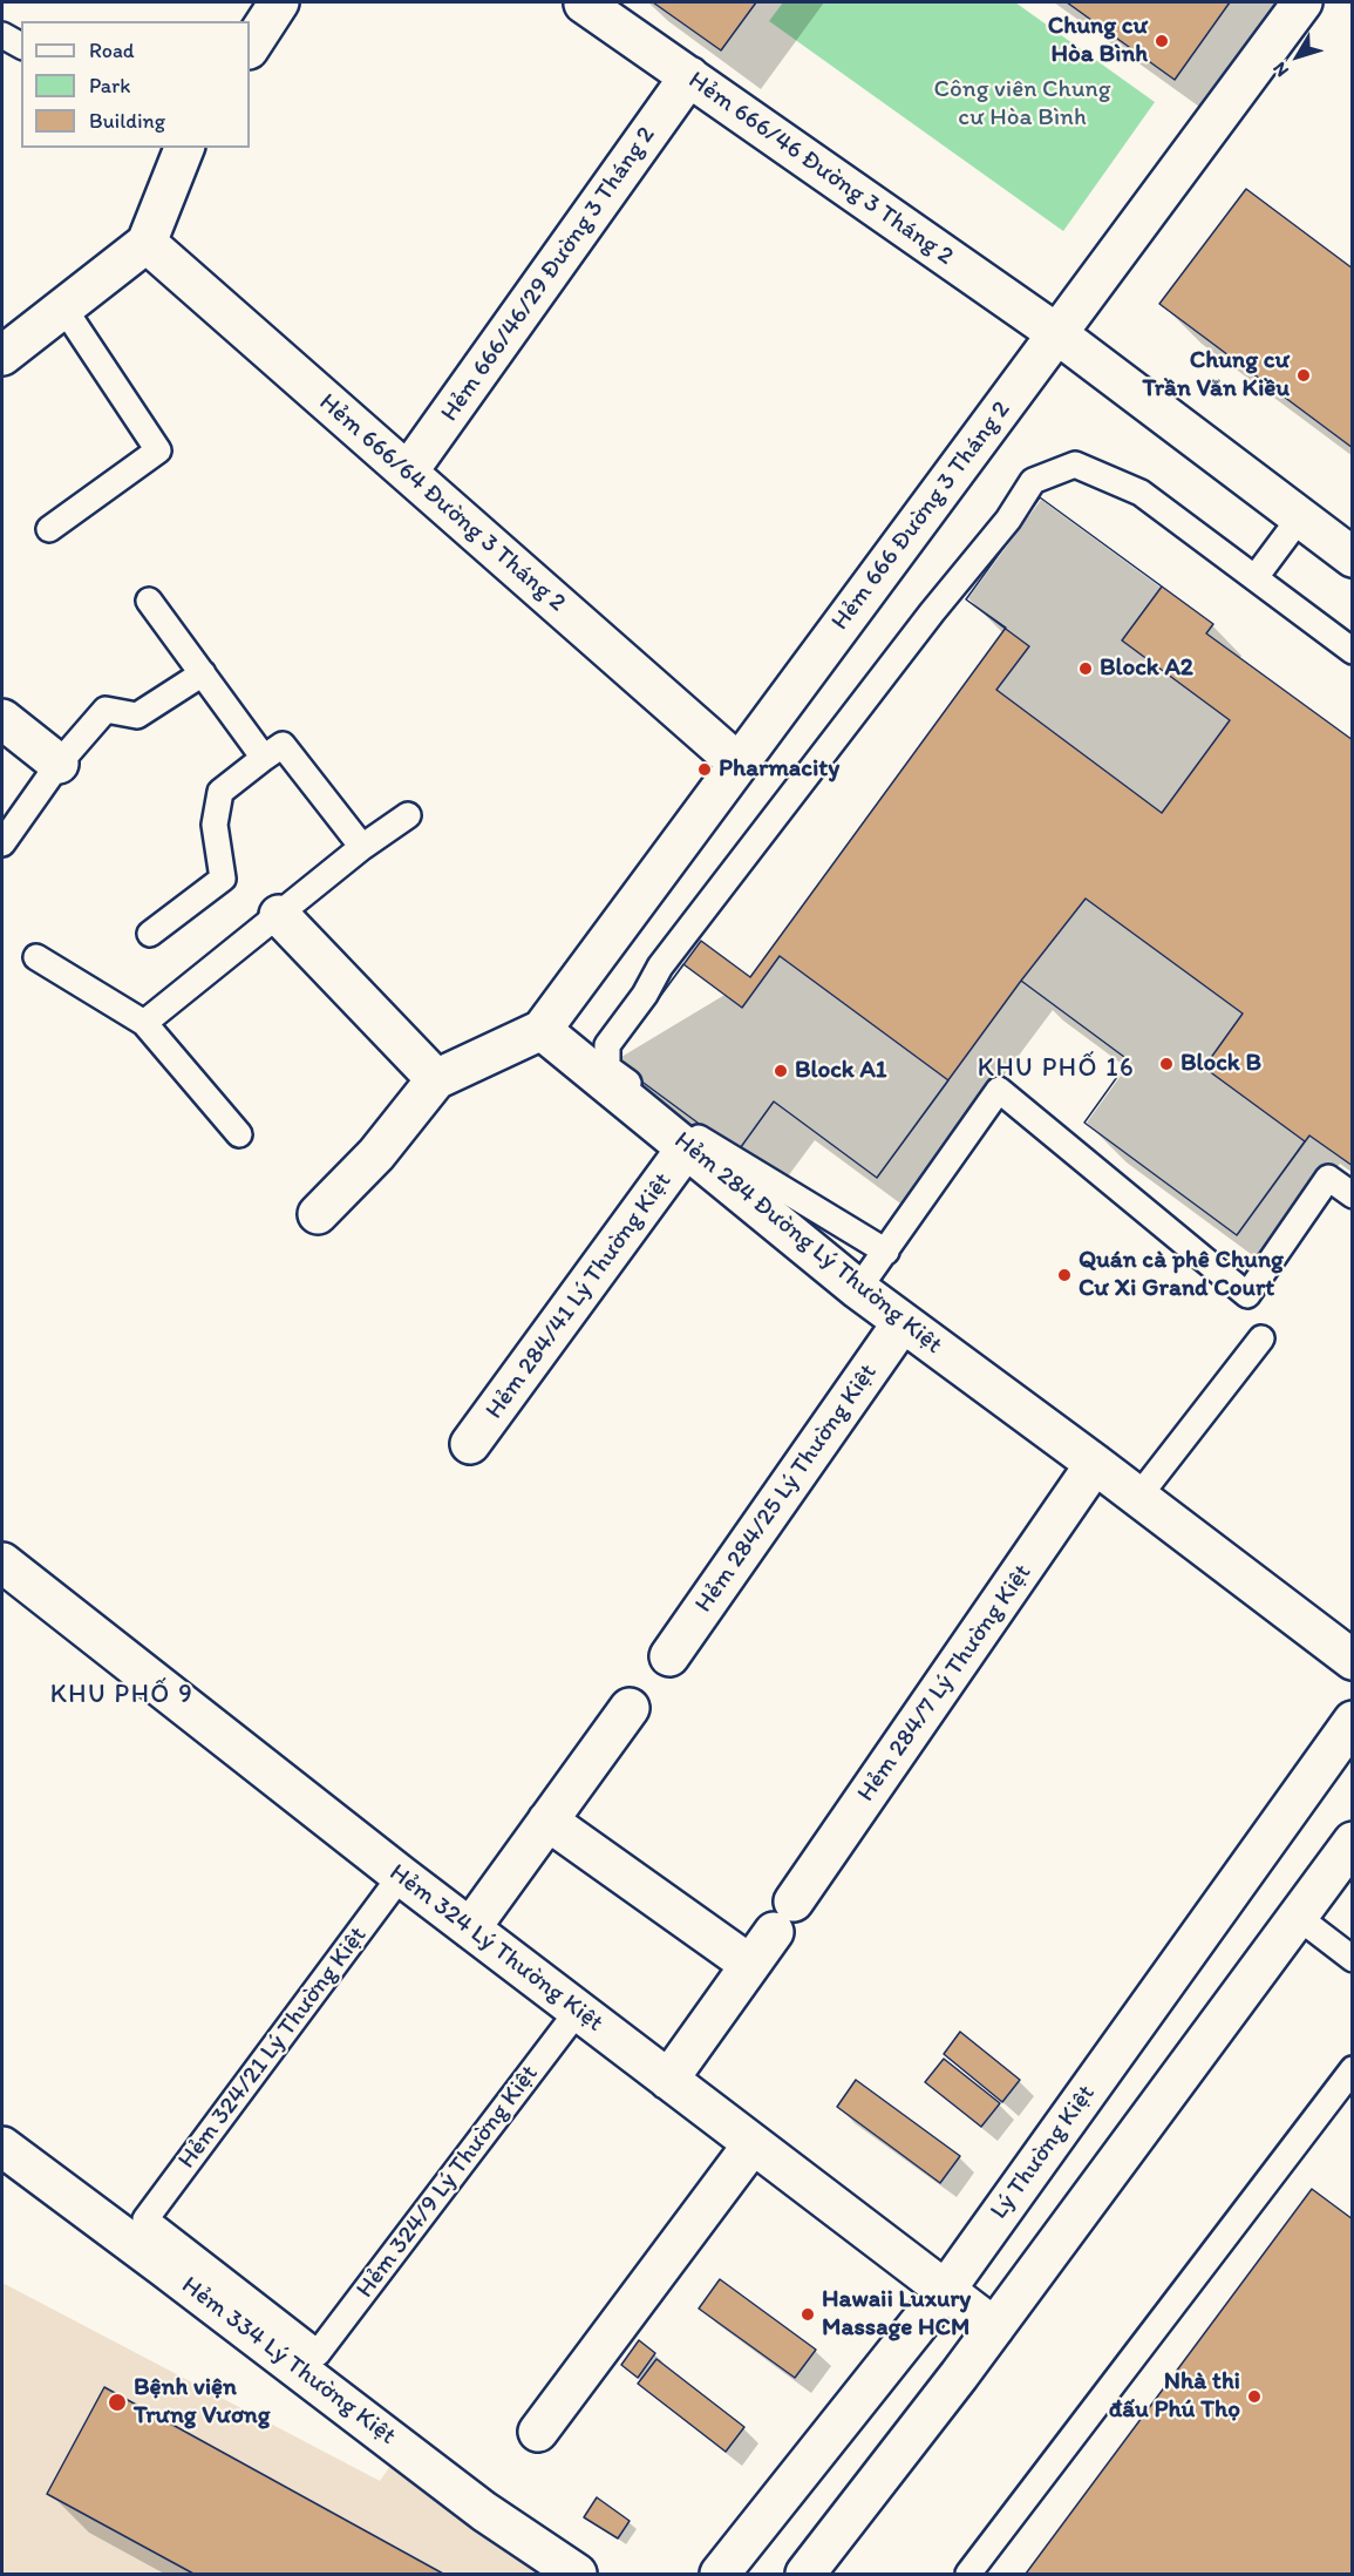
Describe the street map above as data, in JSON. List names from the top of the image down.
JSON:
{
  "streets": {
    "street": [
      "Hẻm 666/46 Đường 3 Tháng 2",
      "Hẻm 666/46/29 Đường 3 Tháng 2",
      "Hẻm 666/64 Đường 3 Tháng 2",
      "Hẻm 666 Đường 3 Tháng 2",
      "Hẻm 284 Đường Lý Thường Kiệt",
      "Hẻm 284/41 Lý Thường Kiệt",
      "Hẻm 284/25 Lý Thường Kiệt",
      "Hẻm 284/7 Lý Thường Kiệt",
      "Hẻm 324 Lý Thường Kiệt",
      "Lý Thường Kiệt",
      "Hẻm 334 Lý Thường Kiệt"
    ],
    "lane": ["Hẻm 324/21 Lý Thường Kiệt", "Hẻm 324/9 Lý Thường Kiệt"]
  },
  "crossings": [
    ["Hẻm 666/46 Đường 3 Tháng 2", "Hẻm 666/46/29 Đường 3 Tháng 2"],
    ["Hẻm 666/46 Đường 3 Tháng 2", "Hẻm 666 Đường 3 Tháng 2"],
    ["Hẻm 666/46/29 Đường 3 Tháng 2", "Hẻm 666/64 Đường 3 Tháng 2"],
    ["Hẻm 666/64 Đường 3 Tháng 2", "Hẻm 666 Đường 3 Tháng 2"],
    ["Hẻm 666 Đường 3 Tháng 2", "Hẻm 284 Đường Lý Thường Kiệt"],
    ["Hẻm 284 Đường Lý Thường Kiệt", "Hẻm 284/41 Lý Thường Kiệt"],
    ["Hẻm 284 Đường Lý Thường Kiệt", "Hẻm 284/25 Lý Thường Kiệt"],
    ["Hẻm 284 Đường Lý Thường Kiệt", "Hẻm 284/7 Lý Thường Kiệt"],
    ["Hẻm 284/7 Lý Thường Kiệt", "Hẻm 324 Lý Thường Kiệt"],
    ["Hẻm 324 Lý Thường Kiệt", "Hẻm 324/21 Lý Thường Kiệt"],
    ["Hẻm 324 Lý Thường Kiệt", "Lý Thường Kiệt"],
    ["Hẻm 324 Lý Thường Kiệt", "Hẻm 324/9 Lý Thường Kiệt"],
    ["Hẻm 324/21 Lý Thường Kiệt", "Hẻm 324/9 Lý Thường Kiệt"]
  ],
  "districts": ["KHU PHỐ 16", "KHU PHỐ 9"],
  "parks": ["Công viên Chung cư Hòa Bình"],
  "places": [
    "Chung cư Hòa Bình",
    "Chung cư Trần Văn Kiều",
    "Block A2",
    "Pharmacity",
    "Block B",
    "Block A1",
    "Quán cà phê Chung Cư Xi Grand Court",
    "Hawaii Luxury Massage HCM",
    "Nhà thi đấu Phú Thọ",
    "Bệnh viện Trưng Vương"
  ],
  "legend": ["Road", "Park", "Building"],
  "north": "bottom left"
}
